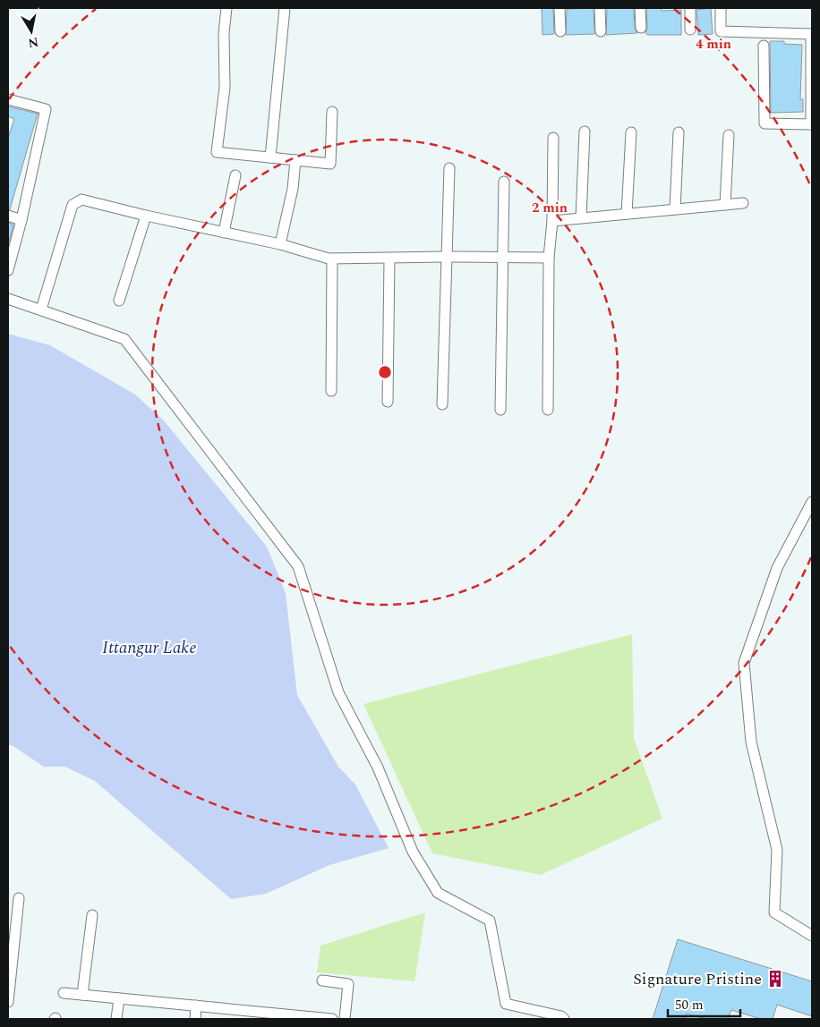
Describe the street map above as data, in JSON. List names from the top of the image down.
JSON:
{
  "water": ["Ittangur Lake"],
  "places": {
    "building": ["Signature Pristine"]
  },
  "scale_bar": "50 m",
  "north": "bottom",
  "rings": ["4 min", "2 min"]
}
